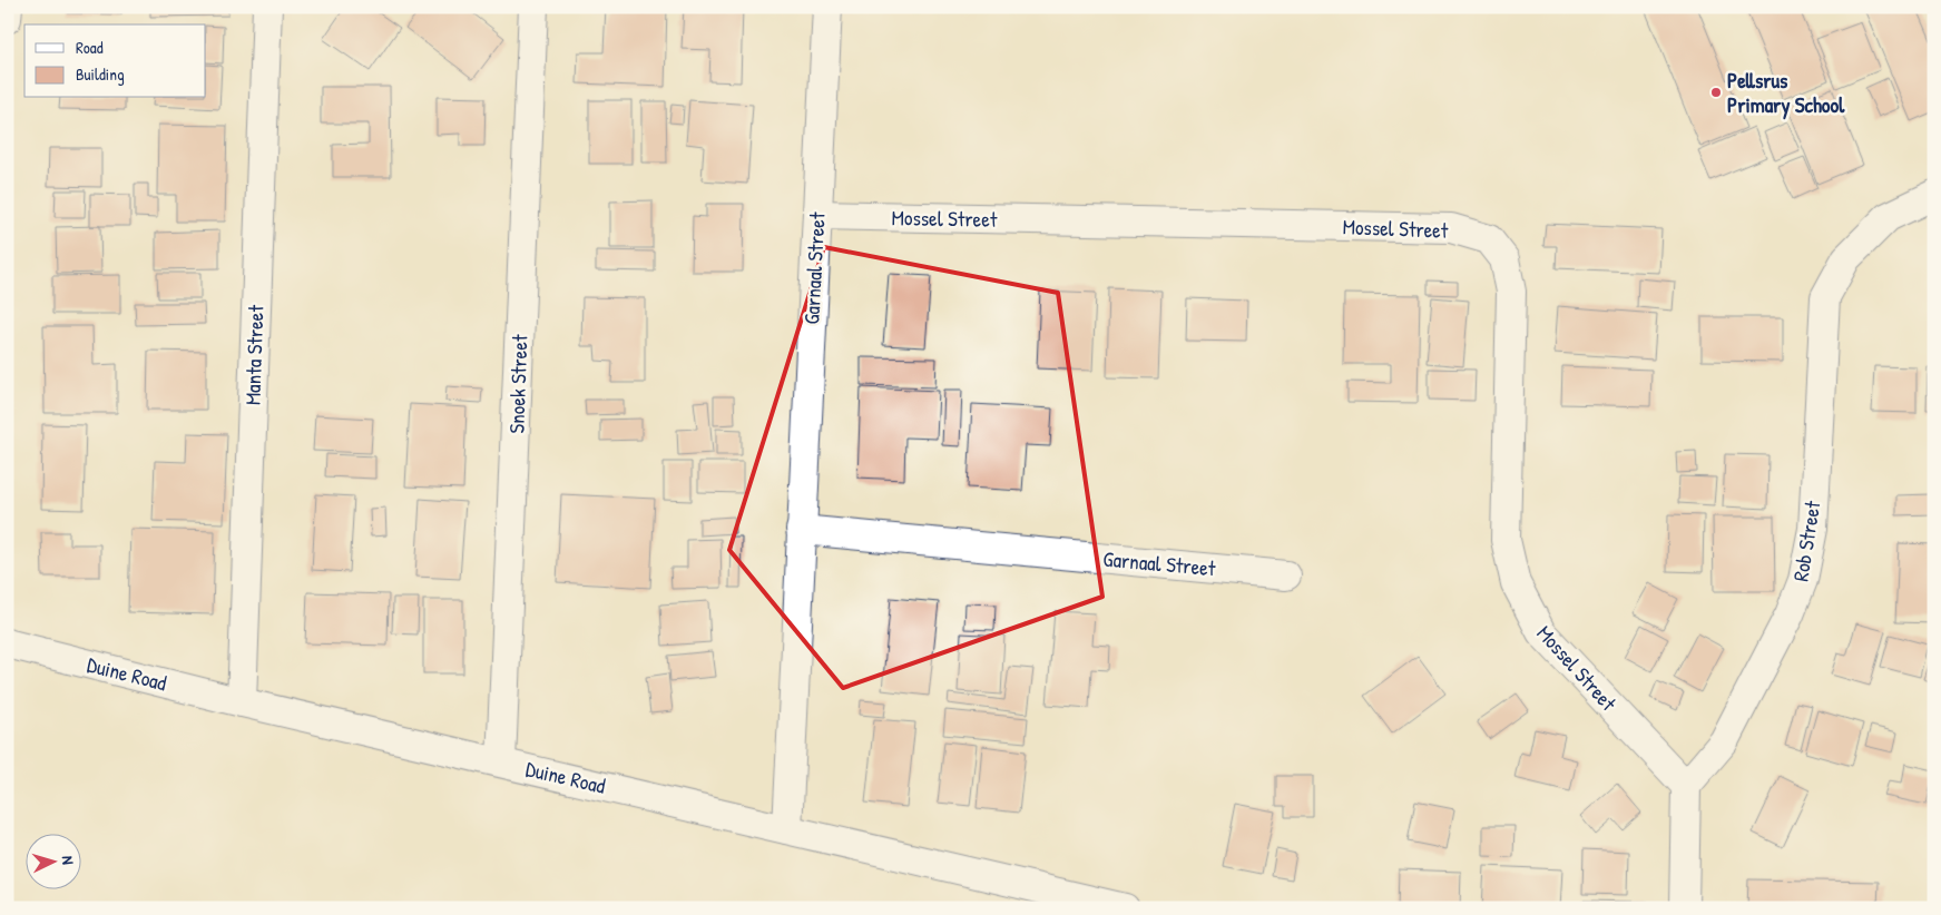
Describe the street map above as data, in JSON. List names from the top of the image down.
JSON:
{
  "streets": {
    "street": [
      "Mossel Street",
      "Garnaal Street",
      "Manta Street",
      "Snoek Street",
      "Rob Street",
      "Duine Road"
    ]
  },
  "crossings": [
    ["Mossel Street", "Garnaal Street"],
    ["Mossel Street", "Rob Street"],
    ["Garnaal Street", "Duine Road"],
    ["Manta Street", "Duine Road"],
    ["Snoek Street", "Duine Road"]
  ],
  "places": ["Pellsrus Primary School"],
  "legend": ["Road", "Building"],
  "north": "right"
}
